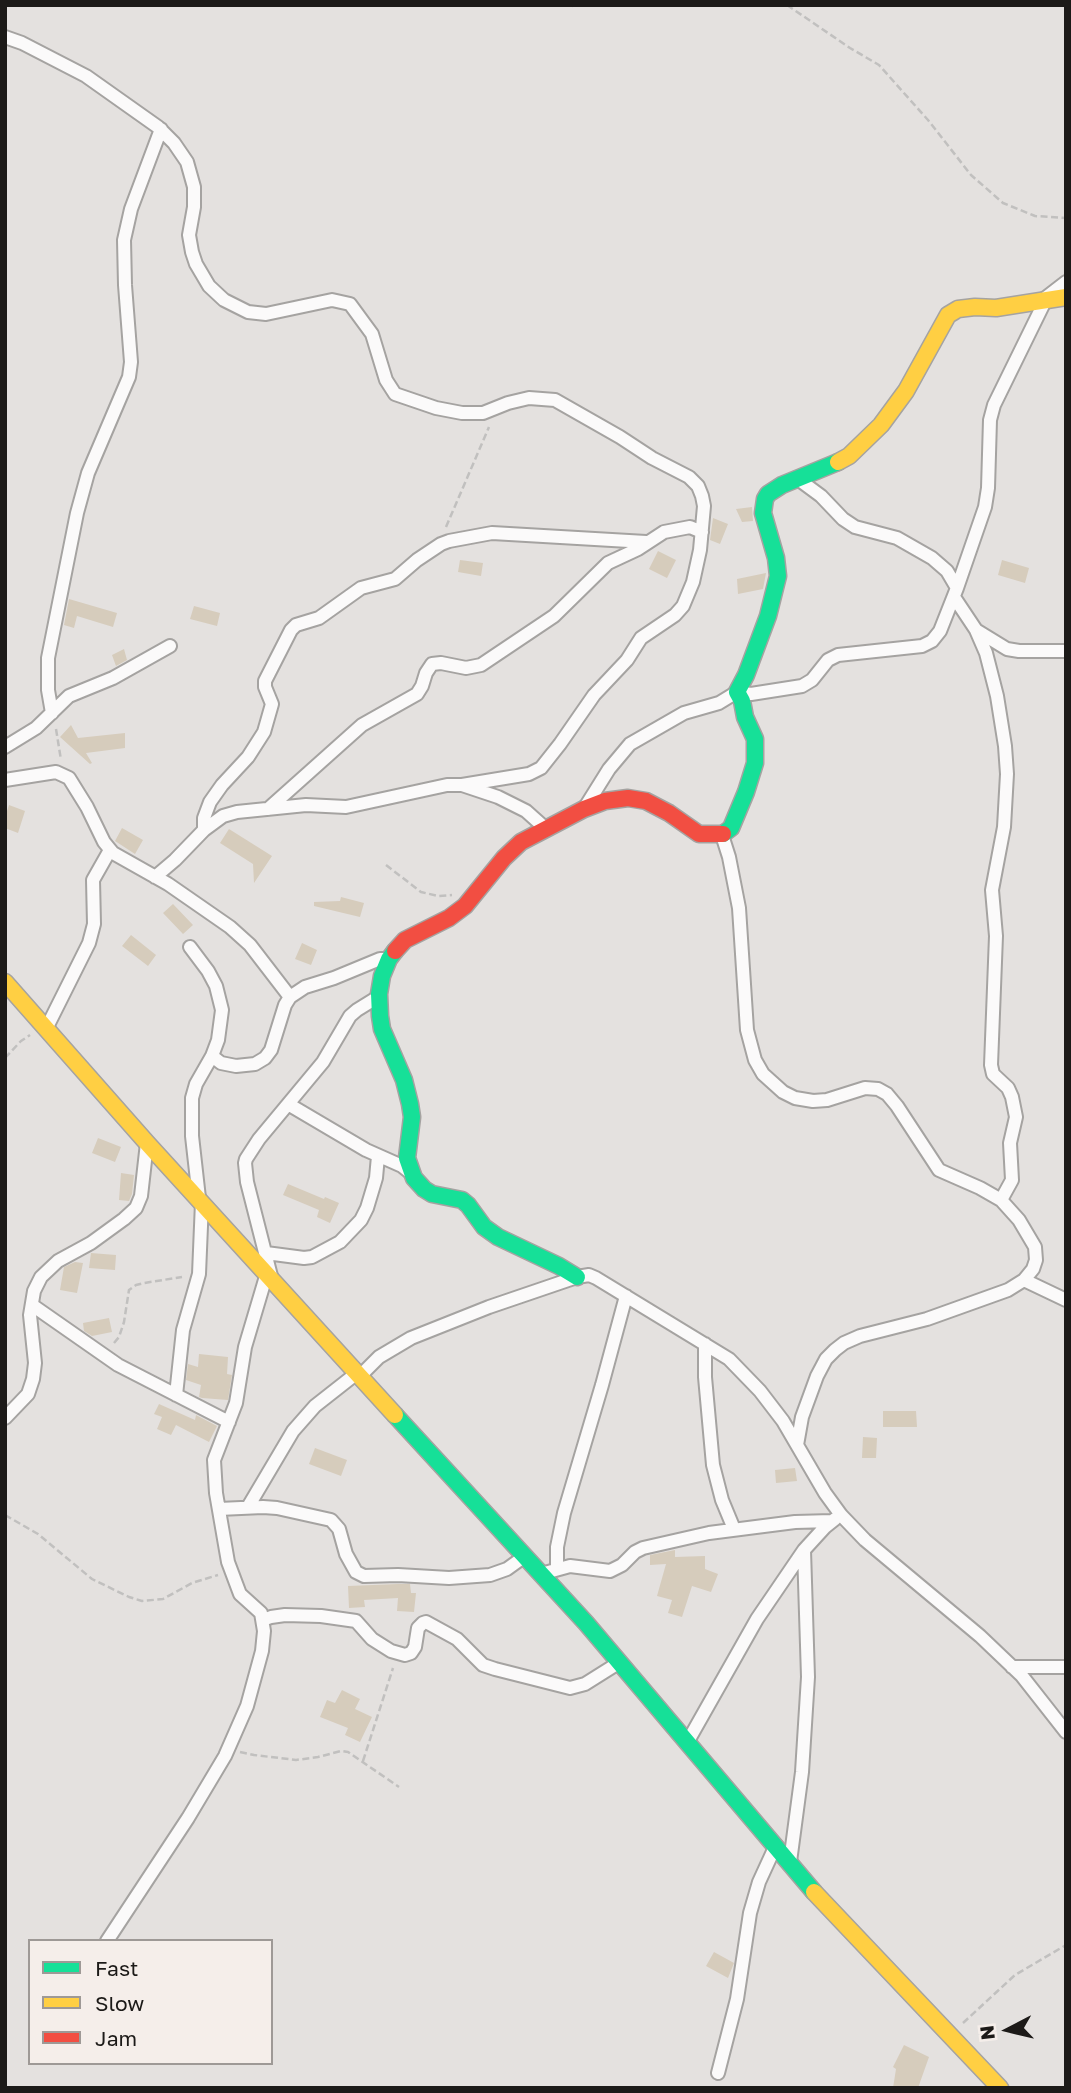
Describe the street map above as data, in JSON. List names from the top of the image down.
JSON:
{
  "legend": ["Fast", "Slow", "Jam"],
  "north": "left"
}
